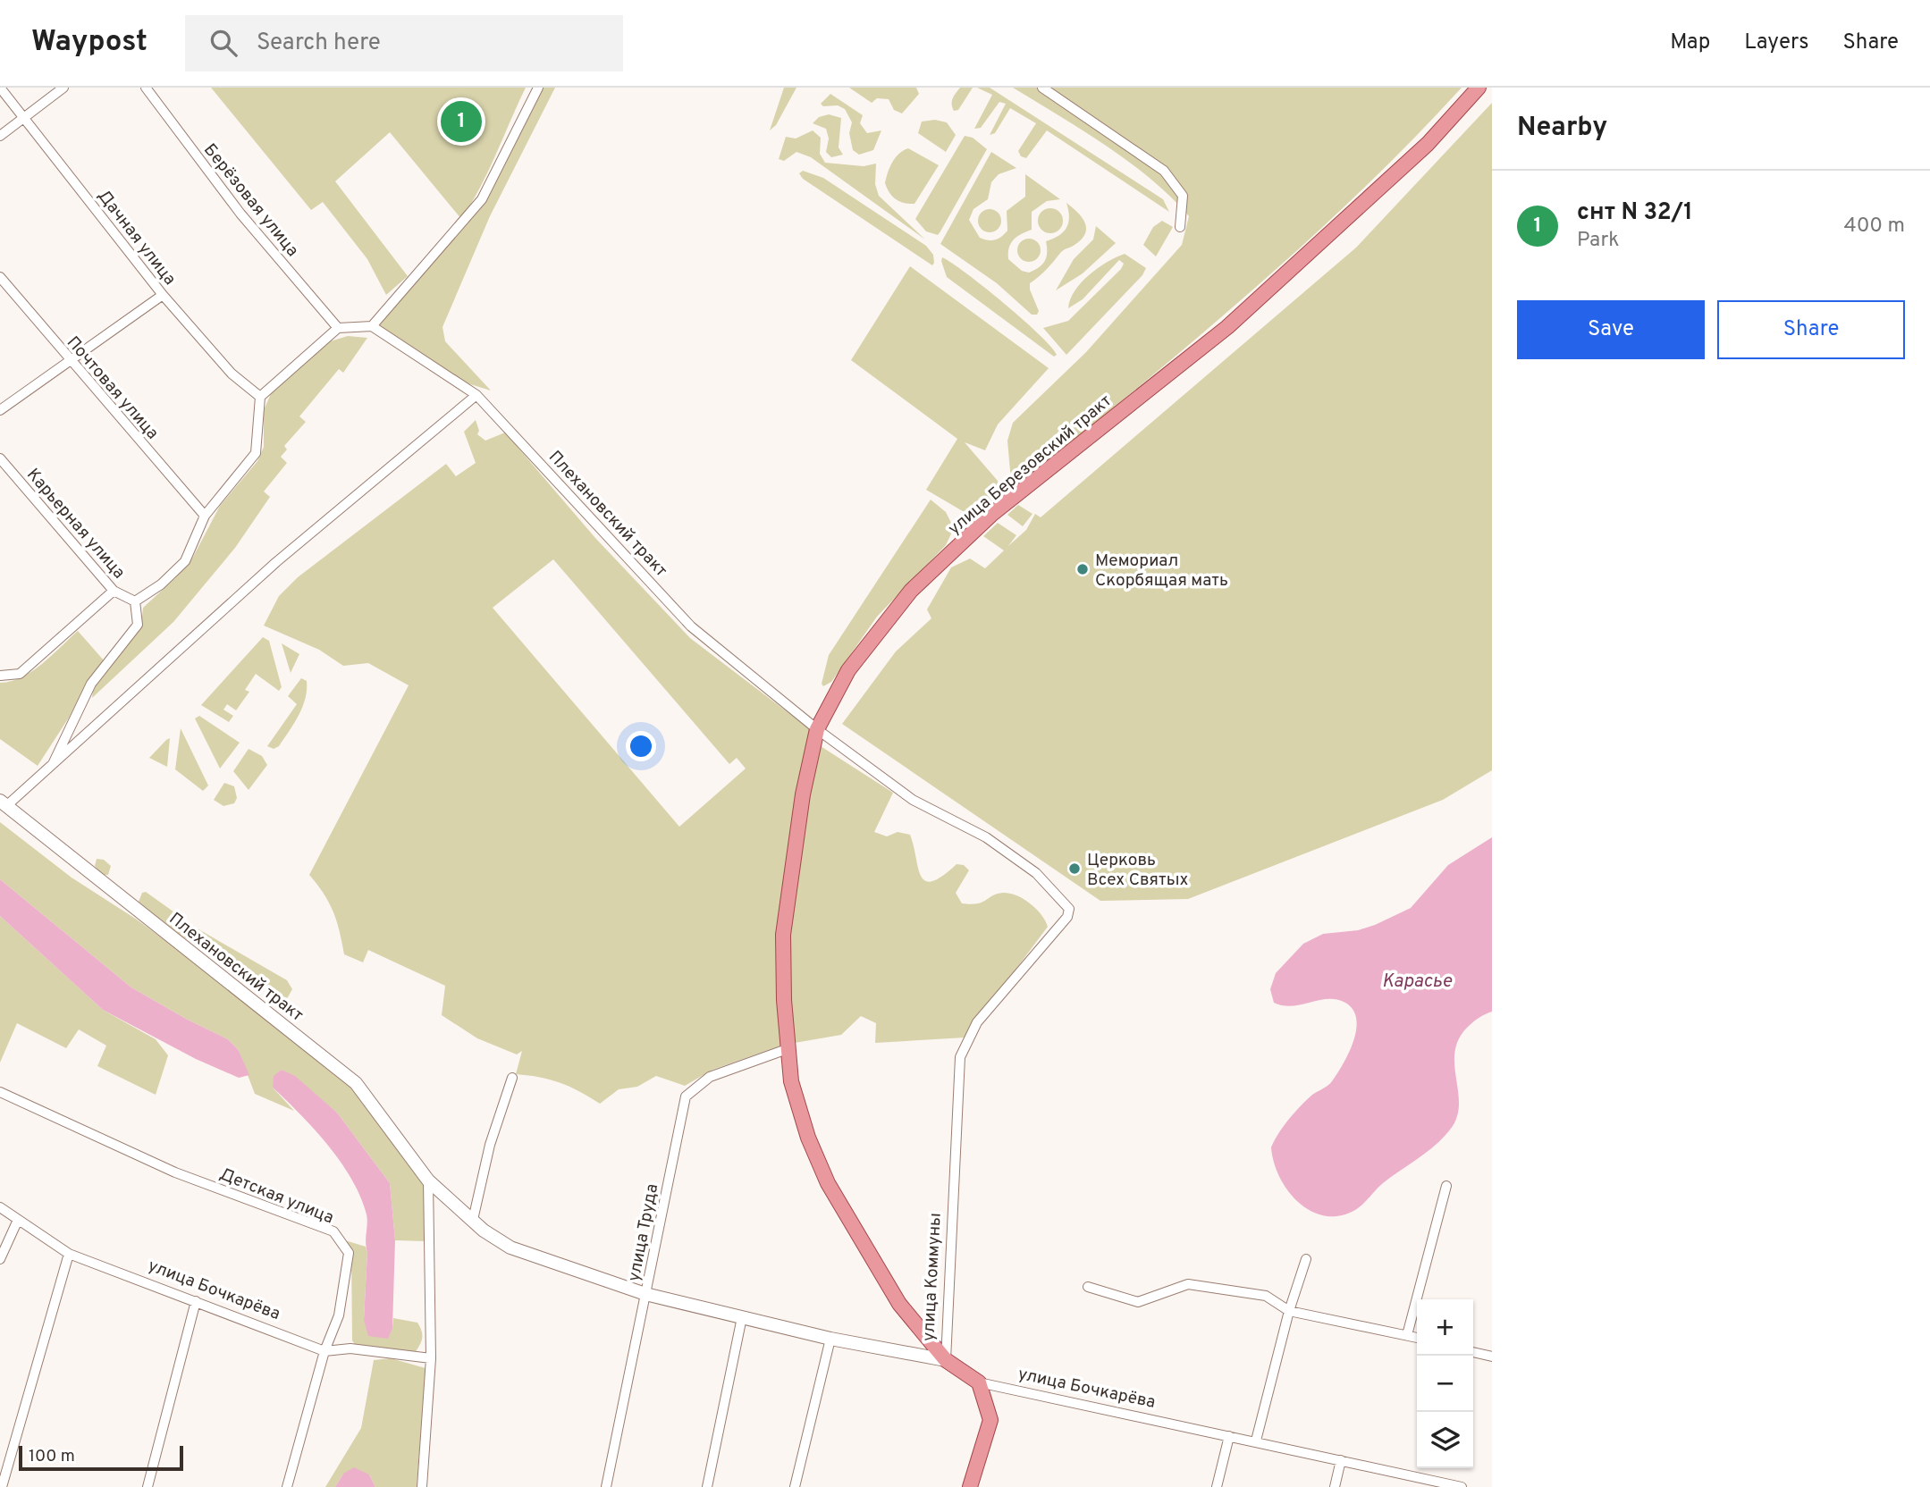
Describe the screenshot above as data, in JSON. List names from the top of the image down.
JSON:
{
  "streets": {
    "main road": ["улица Березовский тракт", "улица Коммуны", "улица Бочкарёва"],
    "street": [
      "Берёзовая улица",
      "Дачная улица",
      "Почтовая улица",
      "Плехановский тракт",
      "Карьерная улица",
      "Детская улица",
      "улица Труда"
    ]
  },
  "crossings": [
    ["улица Березовский тракт", "Плехановский тракт"],
    ["улица Березовский тракт", "улица Труда"],
    ["улица Березовский тракт", "улица Коммуны"],
    ["Плехановский тракт", "улица Коммуны"],
    ["Плехановский тракт", "улица Бочкарёва"],
    ["Детская улица", "улица Бочкарёва"],
    ["улица Труда", "улица Коммуны"],
    ["улица Труда", "улица Бочкарёва"],
    ["улица Коммуны", "улица Бочкарёва"]
  ],
  "water": ["Карасье"],
  "places": ["Мемориал Скорбящая мать", "Церковь Всех Святых"],
  "scale_bar": "100 m",
  "page": {
    "header": "Waypost",
    "search": "Search here",
    "nav": ["Map", "Layers", "Share"],
    "heading": "Nearby",
    "pins": "1",
    "list": [
      {
        "mark": "1",
        "name": "снт N 32/1",
        "note": "Park",
        "value": "400 m"
      }
    ],
    "buttons": ["Save", "Share"],
    "map_buttons": ["+", "−"],
    "scale": "100 m"
  }
}
